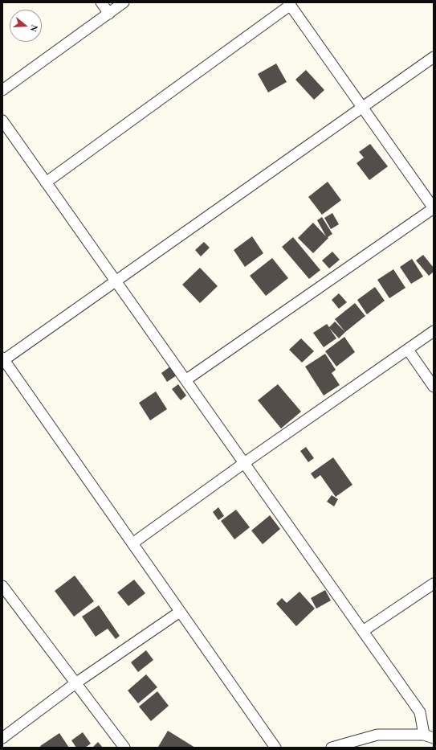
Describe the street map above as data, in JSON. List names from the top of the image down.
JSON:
{
  "north": "right"
}
